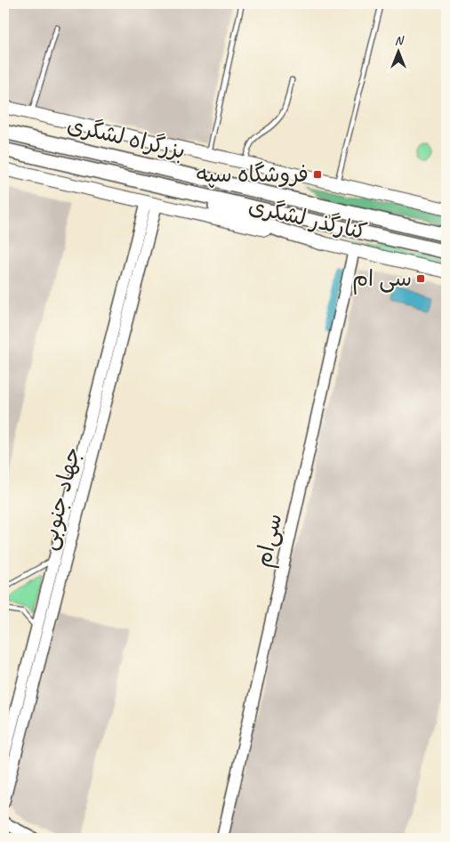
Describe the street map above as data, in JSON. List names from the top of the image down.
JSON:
{
  "streets": {
    "highway": ["بزرگراه لشگری"],
    "main road": ["کنارگذر لشگری"],
    "street": ["جهاد جنوبی", "سی‌ام"]
  },
  "crossings": [
    ["کنارگذر لشگری", "جهاد جنوبی"],
    ["کنارگذر لشگری", "سی‌ام"]
  ],
  "places": {
    "transit": ["فروشگاه سپه", "سی ام"]
  },
  "north": "top"
}
